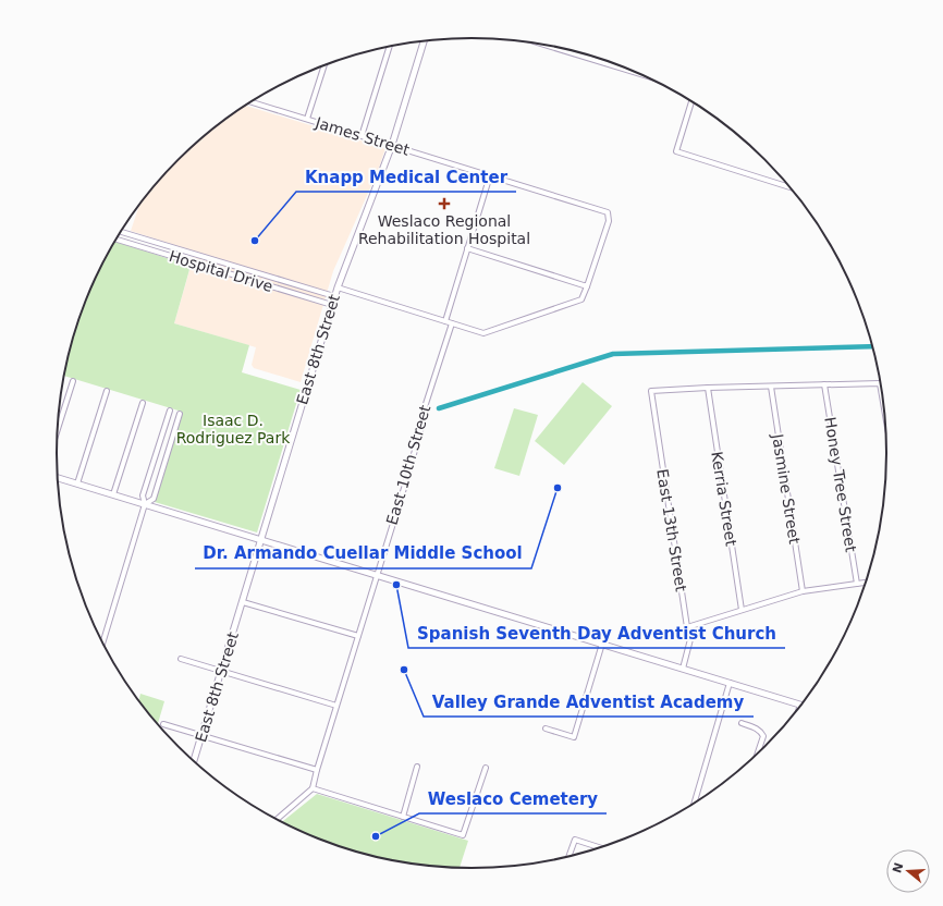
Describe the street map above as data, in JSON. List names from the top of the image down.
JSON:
{
  "streets": {
    "street": [
      "James Street",
      "Hospital Drive",
      "East 8th Street",
      "East 10th Street",
      "Honey Tree Street",
      "Jasmine Street",
      "Kerria Street",
      "East 13th Street"
    ]
  },
  "crossings": [
    ["James Street", "East 8th Street"],
    ["Hospital Drive", "East 8th Street"],
    ["Kerria Street", "East 13th Street"]
  ],
  "parks": ["Isaac D. Rodriguez Park"],
  "places": {
    "health": ["Weslaco Regional Rehabilitation Hospital"],
    "other": [
      "Knapp Medical Center",
      "Dr. Armando Cuellar Middle School",
      "Spanish Seventh Day Adventist Church",
      "Valley Grande Adventist Academy",
      "Weslaco Cemetery"
    ]
  },
  "north": "left"
}
